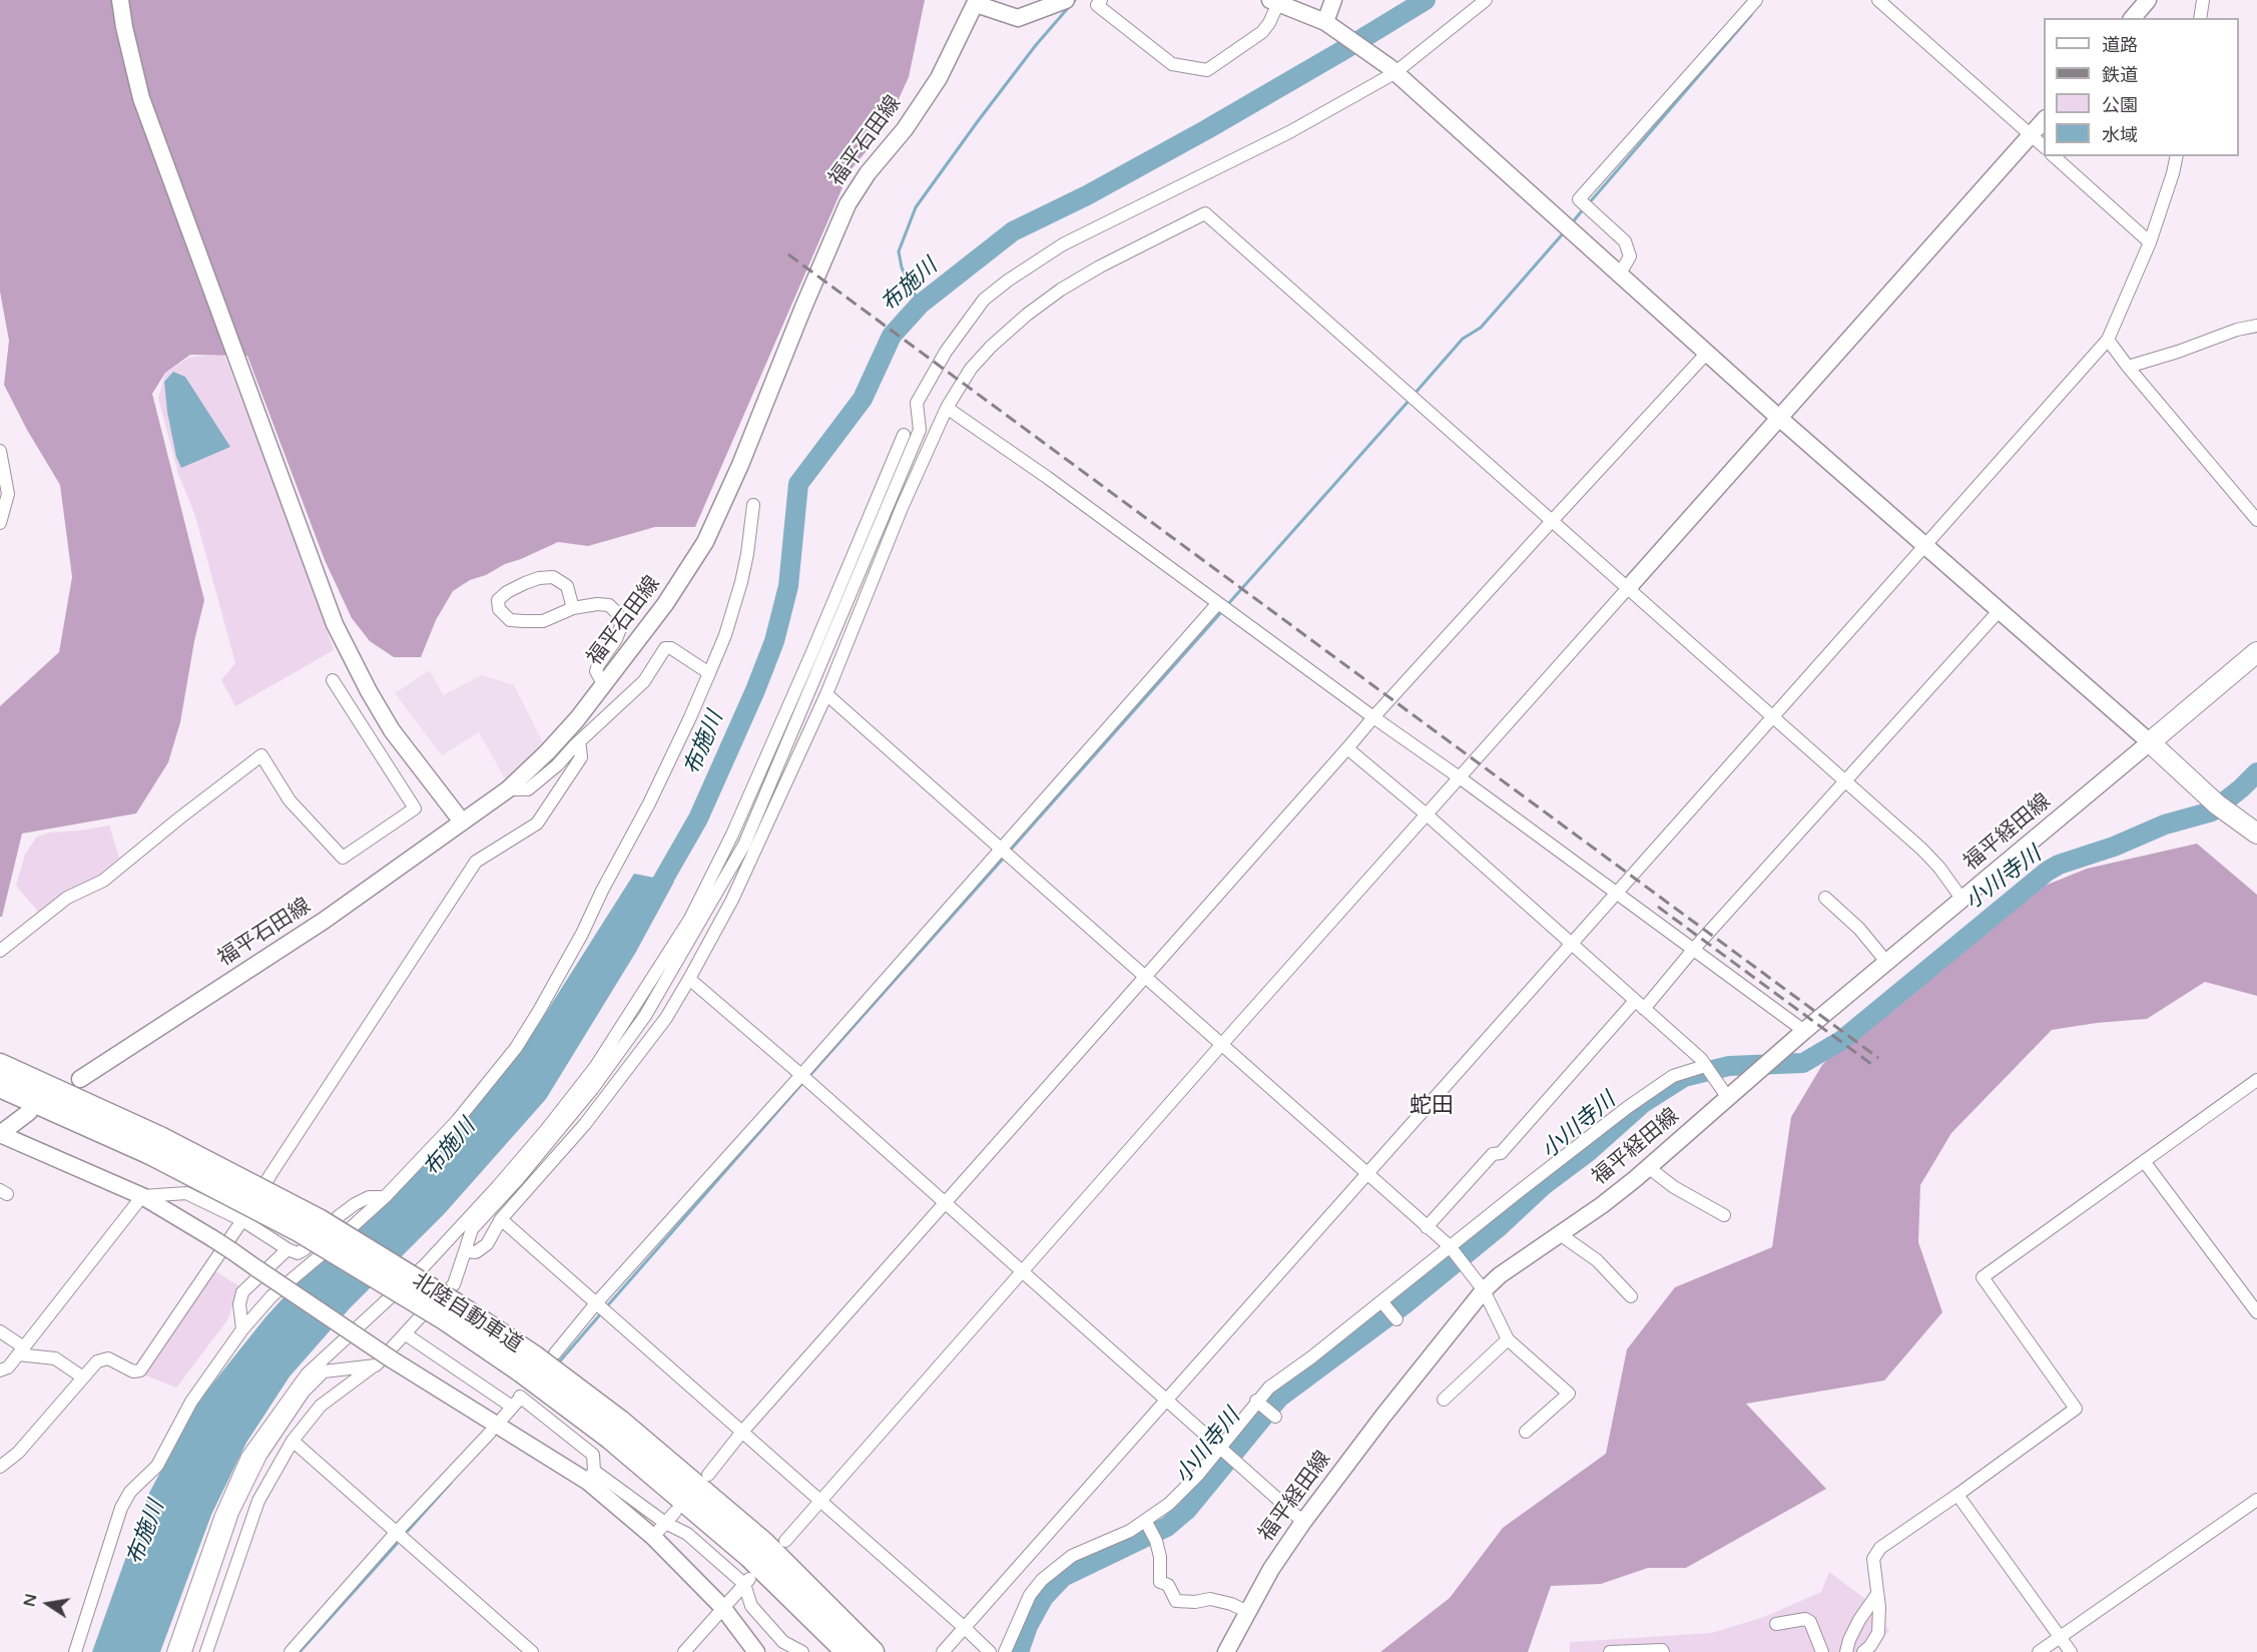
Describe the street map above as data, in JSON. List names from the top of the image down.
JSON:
{
  "streets": {
    "highway": ["北陸自動車道"],
    "street": ["福平石田線", "福平経田線"]
  },
  "districts": ["蛇田"],
  "water": ["布施川", "小川寺川"],
  "legend": [
    "道路",
    "鉄道",
    "公園",
    "水域"
  ],
  "north": "left"
}
